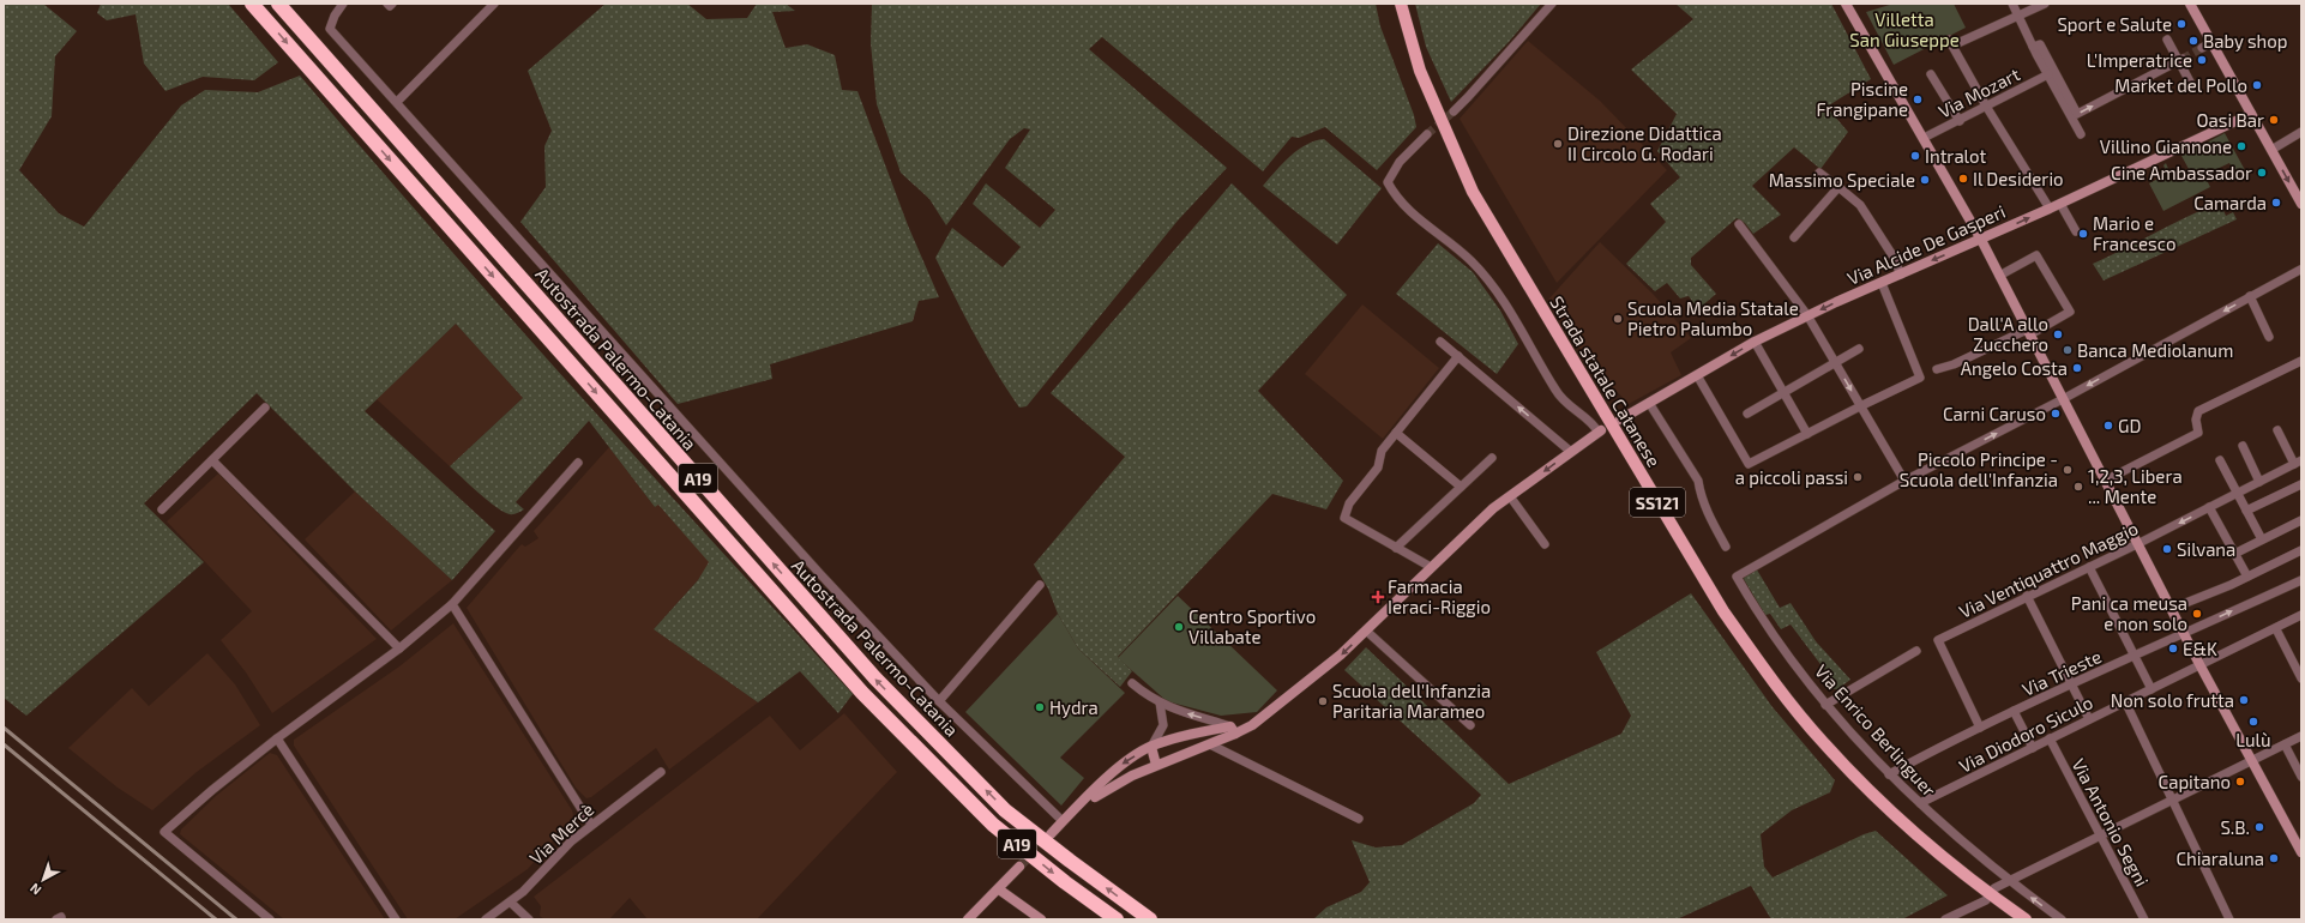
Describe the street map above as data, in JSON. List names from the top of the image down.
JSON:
{
  "streets": {
    "highway": ["Autostrada Palermo-Catania", "A19"],
    "main road": ["Strada statale Catanese", "SS121"],
    "street": [
      "Via Mozart",
      "Via Alcide De Gasperi",
      "Via Ventiquattro Maggio",
      "Via Trieste",
      "Via Enrico Berlinguer",
      "Via Diodoro Siculo",
      "Via Antonio Segni",
      "Via Mercè"
    ]
  },
  "crossings": [
    ["Via Ventiquattro Maggio", "Via Trieste"],
    ["Via Trieste", "Via Enrico Berlinguer"],
    ["Via Enrico Berlinguer", "Via Diodoro Siculo"],
    ["Via Diodoro Siculo", "Via Antonio Segni"]
  ],
  "parks": ["Villetta San Giuseppe"],
  "places": {
    "other": [
      "Sport e Salute",
      "Baby shop",
      "L'Imperatrice",
      "Market del Pollo",
      "Piscine Frangipane",
      "Oasi Bar",
      "Direzione Didattica II Circolo G. Rodari",
      "Villino Giannone",
      "Intralot",
      "Cine Ambassador",
      "Il Desiderio",
      "Massimo Speciale",
      "Camarda",
      "Mario e Francesco",
      "Scuola Media Statale Pietro Palumbo",
      "Dall'A allo Zucchero",
      "Banca Mediolanum",
      "Angelo Costa",
      "Carni Caruso",
      "GD",
      "Piccolo Principe - Scuola dell'Infanzia",
      "a piccoli passi",
      "1,2,3, Libera ... Mente",
      "Silvana",
      "Pani ca meusa e non solo",
      "Centro Sportivo Villabate",
      "E&K",
      "Non solo frutta",
      "Scuola dell'Infanzia Paritaria Marameo",
      "Hydra",
      "Lulù",
      "Capitano",
      "S.B.",
      "Chiaraluna"
    ],
    "health": ["Farmacia Ieraci-Riggio"]
  },
  "north": "bottom left"
}
